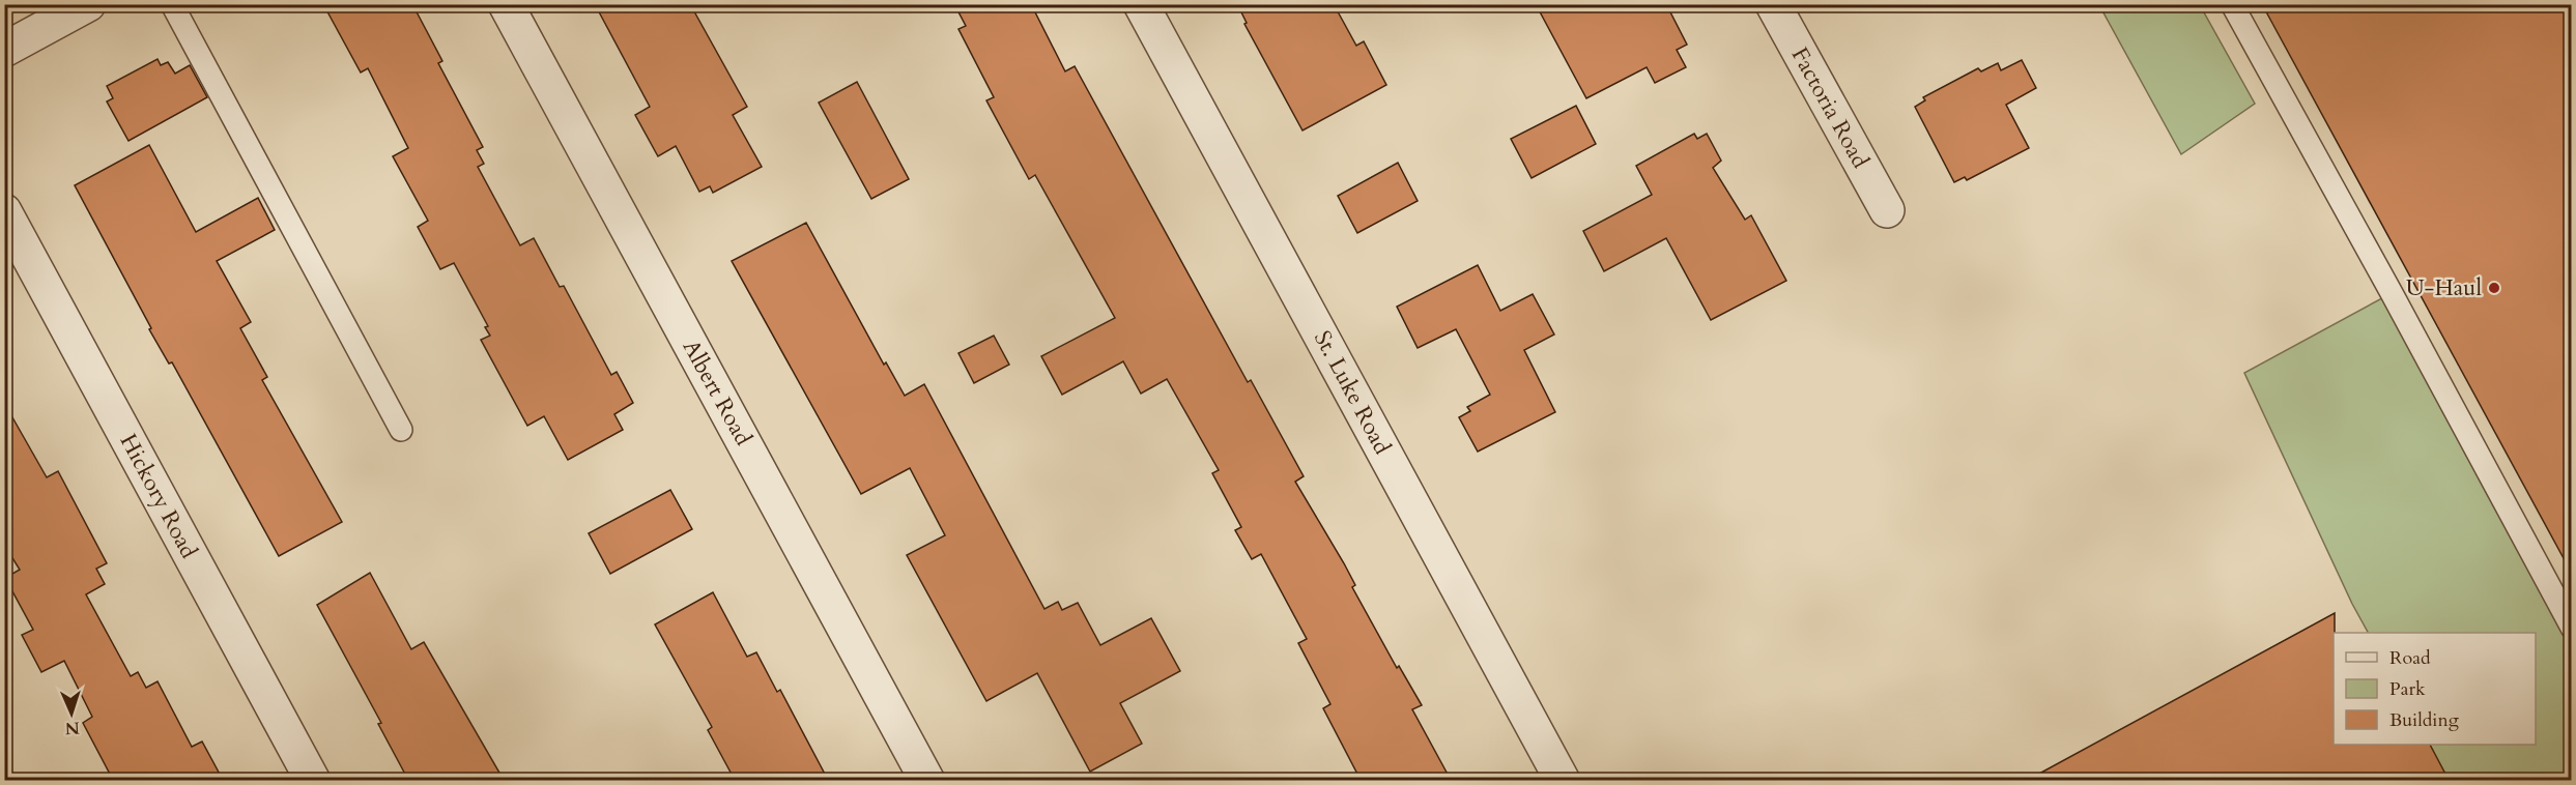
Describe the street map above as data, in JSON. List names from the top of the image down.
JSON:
{
  "streets": {
    "street": [
      "Factoria Road",
      "Albert Road",
      "St. Luke Road",
      "Hickory Road"
    ]
  },
  "places": ["U-Haul"],
  "legend": ["Road", "Park", "Building"],
  "north": "bottom"
}
